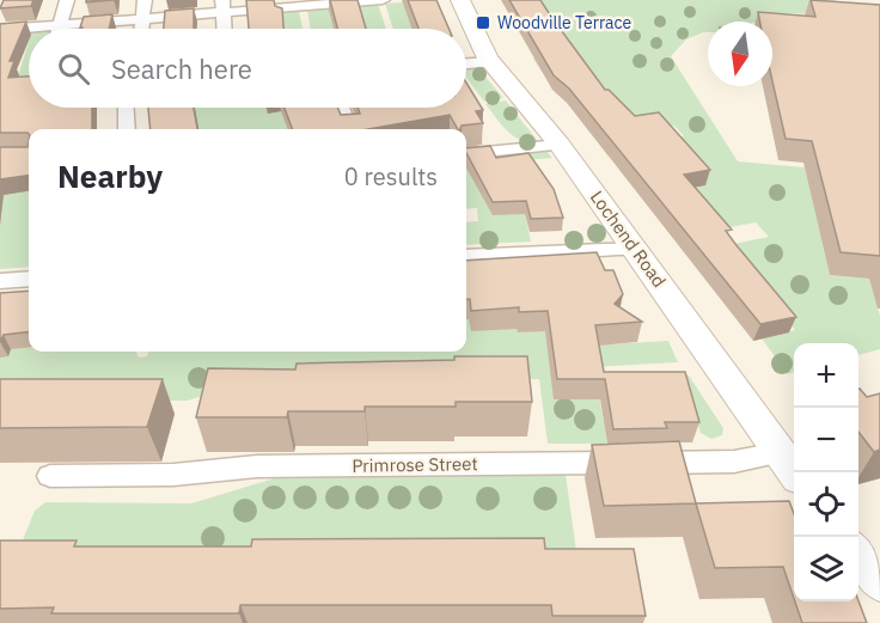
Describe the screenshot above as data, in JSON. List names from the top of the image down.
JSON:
{
  "streets": {
    "street": ["Lochend Road", "Primrose Street"]
  },
  "crossings": [
    ["Lochend Road", "Primrose Street"]
  ],
  "places": {
    "transit": ["Woodville Terrace"]
  },
  "north": "bottom",
  "page": {
    "search": "Search here",
    "heading": ["Nearby", "0 results"],
    "map_buttons": ["+", "−"]
  }
}
